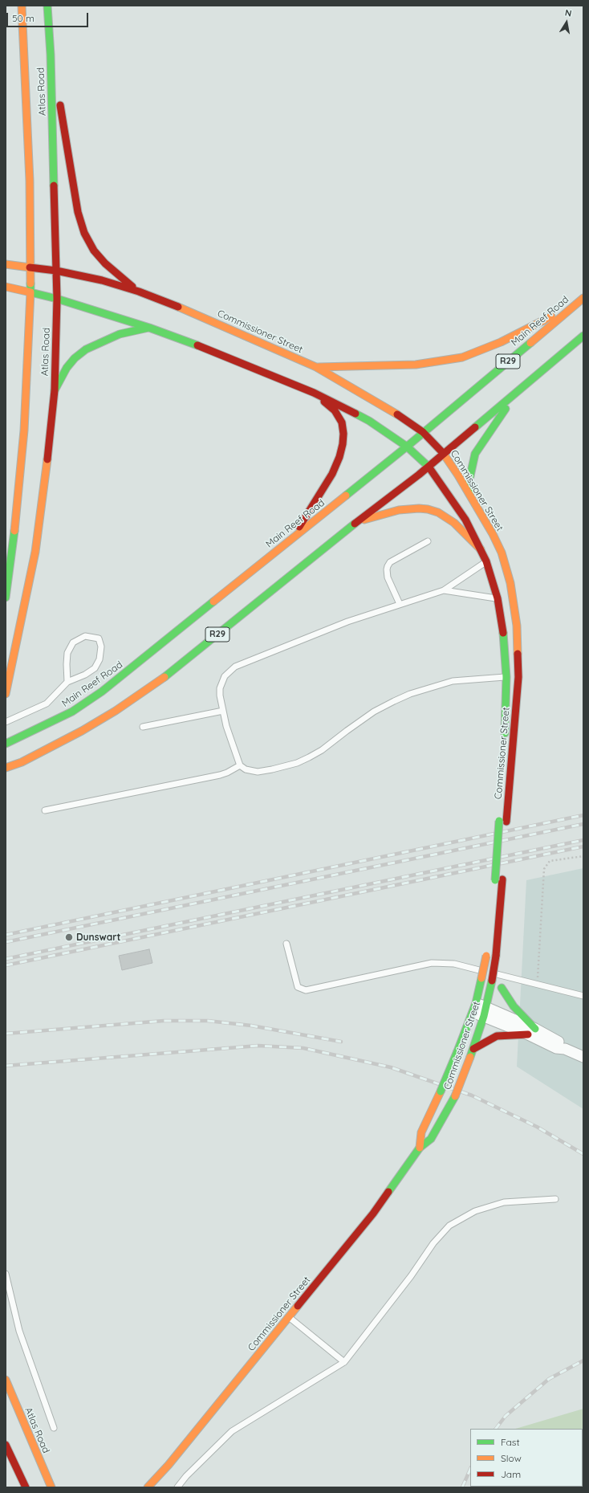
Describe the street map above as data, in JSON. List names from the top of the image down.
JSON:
{
  "streets": {
    "main road": [
      "Atlas Road",
      "Main Reef Road",
      "Commissioner Street",
      "R29"
    ]
  },
  "crossings": [
    ["Atlas Road", "Commissioner Street"],
    ["Main Reef Road", "Commissioner Street"],
    ["Commissioner Street", "R29"]
  ],
  "places": ["Dunswart"],
  "legend": ["Fast", "Slow", "Jam"],
  "scale_bar": "50 m",
  "north": "top"
}
